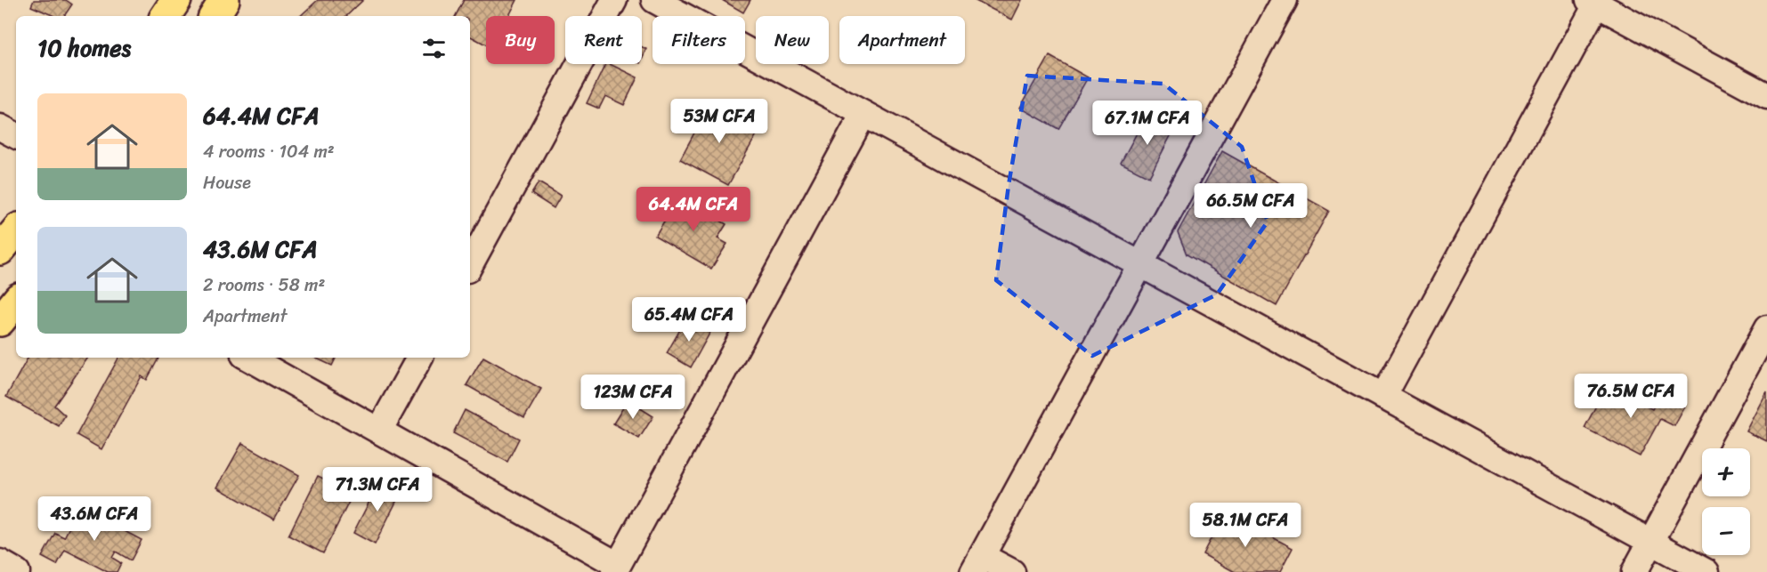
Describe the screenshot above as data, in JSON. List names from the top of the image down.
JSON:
{
  "page": {
    "chip": [
      "Buy",
      "Rent",
      "Filters",
      "New",
      "Apartment"
    ],
    "heading": "10 homes",
    "list": [
      {
        "name": "64.4M CFA",
        "note": "4 rooms · 104 m² · House"
      },
      {
        "name": "43.6M CFA",
        "note": "2 rooms · 58 m² · Apartment"
      }
    ],
    "price": [
      "53M CFA",
      "67.1M CFA",
      "66.5M CFA",
      "64.4M CFA",
      "65.4M CFA",
      "76.5M CFA",
      "123M CFA",
      "71.3M CFA",
      "43.6M CFA",
      "58.1M CFA"
    ],
    "map_buttons": ["+", "−"]
  }
}
